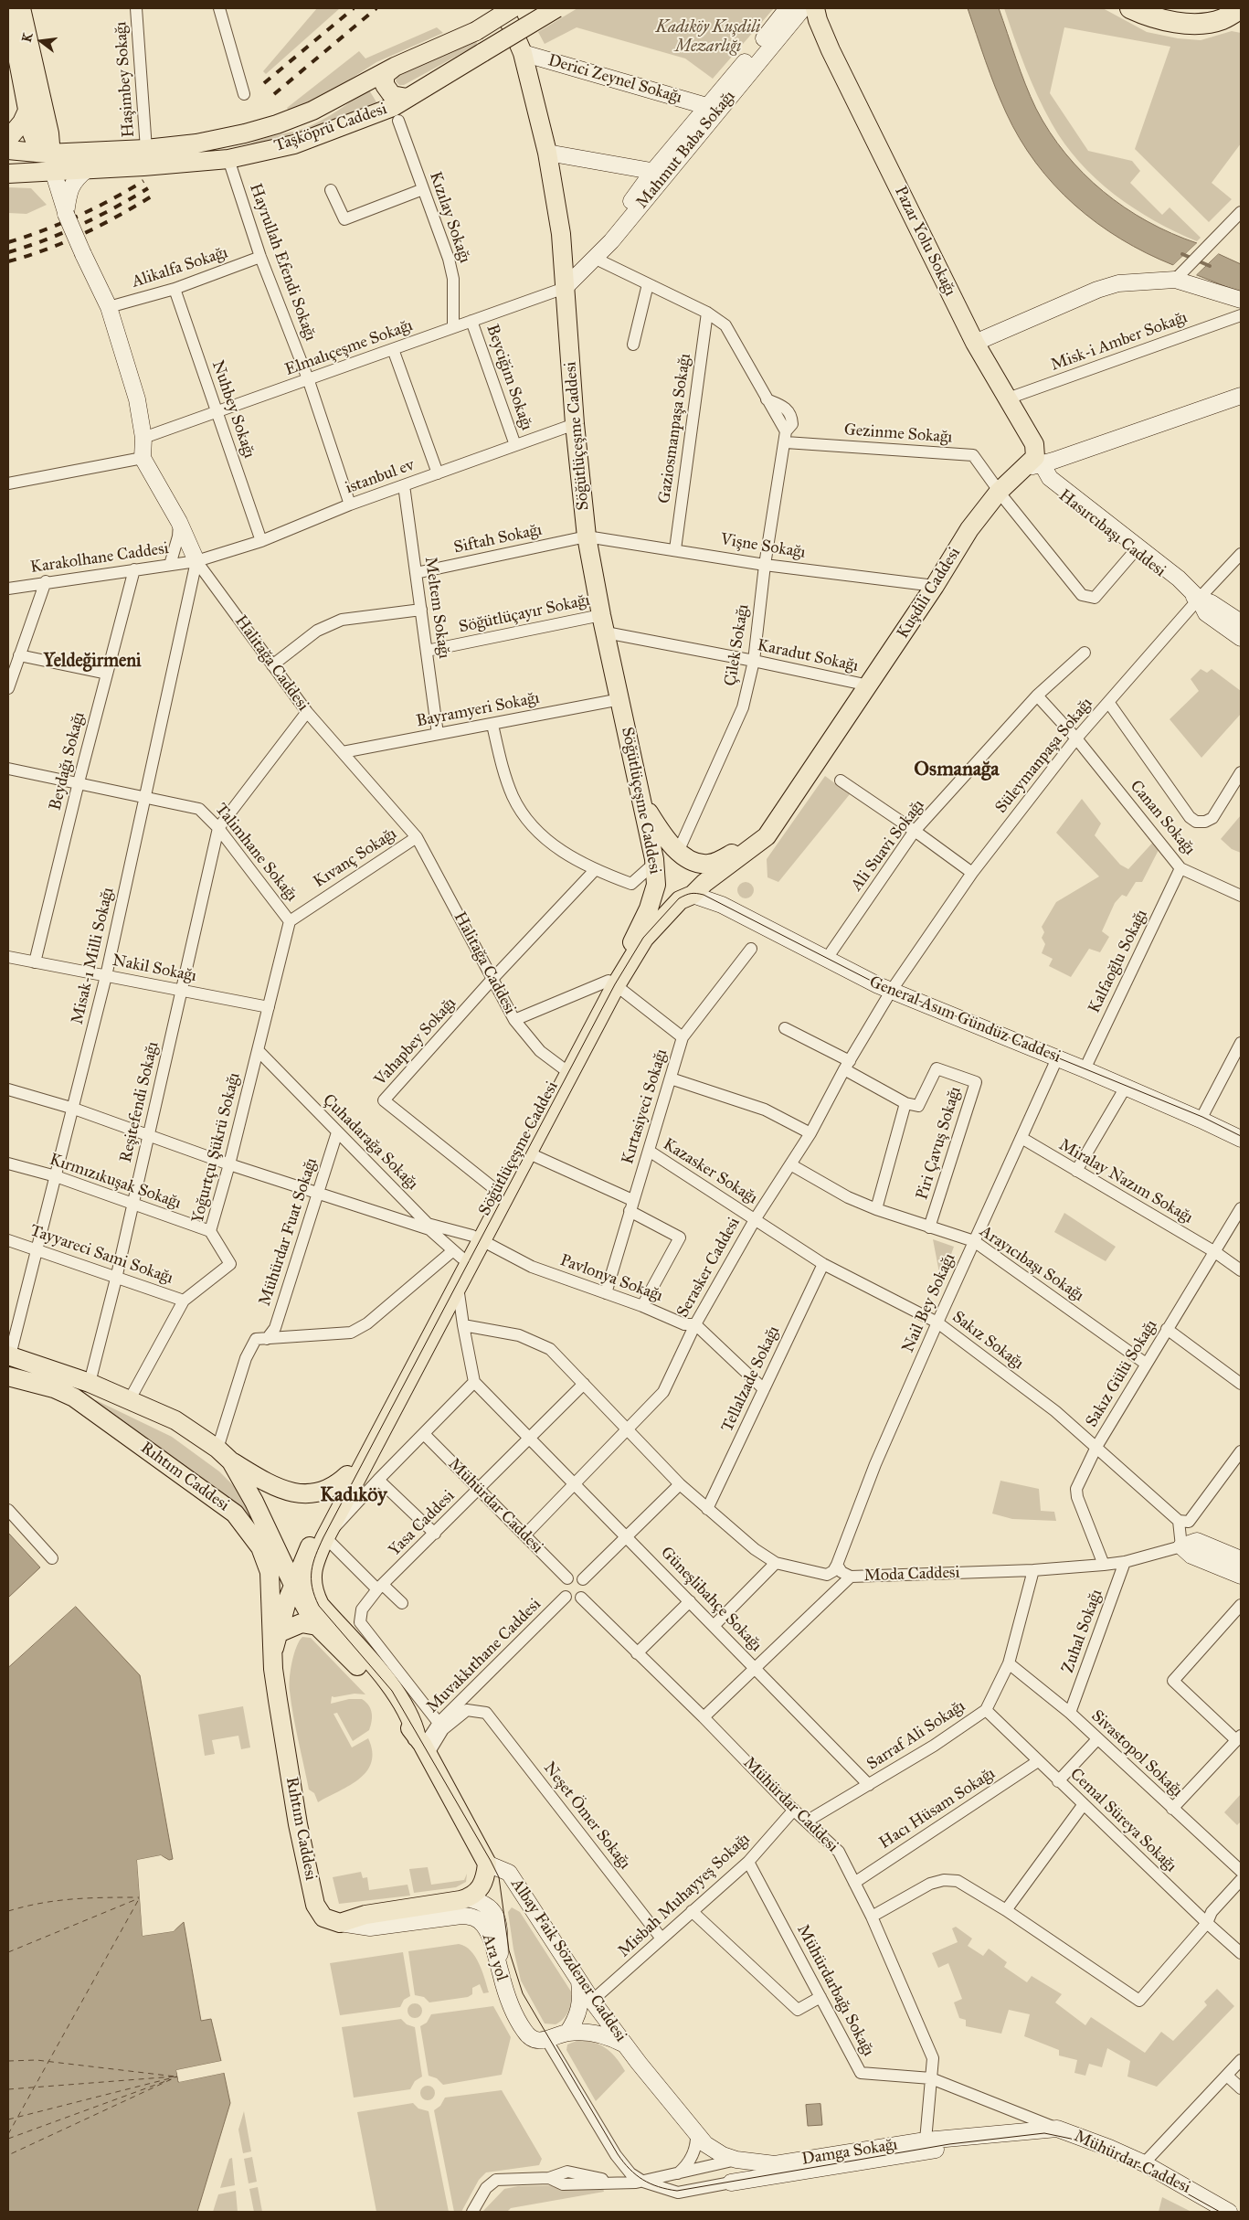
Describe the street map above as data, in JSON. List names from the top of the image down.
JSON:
{
  "streets": {
    "main road": [
      "Taşköprü Caddesi",
      "Pazar Yolu Sokağı",
      "Söğütlüçeşme Caddesi",
      "Kuşdili Caddesi",
      "Rıhtım Caddesi",
      "Ara yol"
    ],
    "street": [
      "Haşimbey Sokağı",
      "Derici Zeynel Sokağı",
      "Mahmut Baba Sokağı",
      "Kızılay Sokağı",
      "Hayrullah Efendi Sokağı",
      "Alikalfa Sokağı",
      "Misk-i Amber Sokağı",
      "Elmalıçeşme Sokağı",
      "Beyciğim Sokağı",
      "Nuhbey Sokağı",
      "Gaziosmanpaşa Sokağı",
      "Gezinme Sokağı",
      "istanbul ev",
      "Hasırcıbaşı Caddesi",
      "Siftah Sokağı",
      "Vişne Sokağı",
      "Karakolhane Caddesi",
      "Meltem Sokağı",
      "Söğütlüçayır Sokağı",
      "Çilek Sokağı",
      "Karadut Sokağı",
      "Halitağa Caddesi",
      "Bayramyeri Sokağı",
      "Süleymanpaşa Sokağı",
      "Beydağı Sokağı",
      "Canan Sokağı",
      "Ali Suavi Sokağı",
      "Talimhane Sokağı",
      "Kıvanç Sokağı",
      "Misak-ı Milli Sokağı",
      "Kalfaoğlu Sokağı",
      "Nakil Sokağı",
      "General Asım Gündüz Caddesi",
      "Vahapbey Sokağı",
      "Reşitefendi Sokağı",
      "Kırtasiyeci Sokağı",
      "Çuhadarağa Sokağı",
      "Piri Çavuş Sokağı",
      "Yoğurtçu Şükrü Sokağı",
      "Kazasker Sokağı",
      "Kırmızıkuşak Sokağı",
      "Miralay Nazım Sokağı",
      "Mühürdar Fuat Sokağı",
      "Tayyareci Sami Sokağı",
      "Arayıcıbaşı Sokağı",
      "Serasker Caddesi",
      "Pavlonya Sokağı",
      "Nail Bey Sokağı",
      "Sakız Sokağı",
      "Sakız Gülü Sokağı",
      "Tellalzade Sokağı",
      "Mühürdar Caddesi",
      "Yasa Caddesi",
      "Moda Caddesi",
      "Güneşlibahçe Sokağı",
      "Zuhal Sokağı",
      "Muvakkıthane Caddesi",
      "Sarraf Ali Sokağı",
      "Sivastopol Sokağı",
      "Hacı Hüsam Sokağı",
      "Neşet Ömer Sokağı",
      "Cemal Süreya Sokağı",
      "Misbah Muhayyeş Sokağı",
      "Albay Faik Sözdener Caddesi",
      "Mühürdarbağı Sokağı",
      "Damga Sokağı"
    ]
  },
  "crossings": [
    ["Haşimbey Sokağı", "Taşköprü Caddesi"],
    ["Derici Zeynel Sokağı", "Mahmut Baba Sokağı"],
    ["Derici Zeynel Sokağı", "Söğütlüçeşme Caddesi"],
    ["Taşköprü Caddesi", "Hayrullah Efendi Sokağı"],
    ["Mahmut Baba Sokağı", "Elmalıçeşme Sokağı"],
    ["Mahmut Baba Sokağı", "Söğütlüçeşme Caddesi"],
    ["Kızılay Sokağı", "Elmalıçeşme Sokağı"],
    ["Pazar Yolu Sokağı", "Misk-i Amber Sokağı"],
    ["Pazar Yolu Sokağı", "Hasırcıbaşı Caddesi"],
    ["Pazar Yolu Sokağı", "Kuşdili Caddesi"],
    ["Hayrullah Efendi Sokağı", "Alikalfa Sokağı"],
    ["Hayrullah Efendi Sokağı", "Elmalıçeşme Sokağı"],
    ["Hayrullah Efendi Sokağı", "istanbul ev"],
    ["Alikalfa Sokağı", "Nuhbey Sokağı"],
    ["Elmalıçeşme Sokağı", "Beyciğim Sokağı"],
    ["Elmalıçeşme Sokağı", "Nuhbey Sokağı"],
    ["Elmalıçeşme Sokağı", "Söğütlüçeşme Caddesi"],
    ["Beyciğim Sokağı", "istanbul ev"],
    ["Nuhbey Sokağı", "istanbul ev"],
    ["Gaziosmanpaşa Sokağı", "Vişne Sokağı"],
    ["Gezinme Sokağı", "Kuşdili Caddesi"],
    ["Gezinme Sokağı", "Çilek Sokağı"],
    ["Söğütlüçeşme Caddesi", "istanbul ev"],
    ["Söğütlüçeşme Caddesi", "Siftah Sokağı"],
    ["Söğütlüçeşme Caddesi", "Vişne Sokağı"],
    ["Söğütlüçeşme Caddesi", "Kuşdili Caddesi"],
    ["Söğütlüçeşme Caddesi", "Söğütlüçayır Sokağı"],
    ["Söğütlüçeşme Caddesi", "Karadut Sokağı"],
    ["Söğütlüçeşme Caddesi", "Halitağa Caddesi"],
    ["Söğütlüçeşme Caddesi", "Bayramyeri Sokağı"],
    ["Söğütlüçeşme Caddesi", "General Asım Gündüz Caddesi"],
    ["Söğütlüçeşme Caddesi", "Vahapbey Sokağı"],
    ["Söğütlüçeşme Caddesi", "Çuhadarağa Sokağı"],
    ["Söğütlüçeşme Caddesi", "Pavlonya Sokağı"],
    ["Söğütlüçeşme Caddesi", "Rıhtım Caddesi"],
    ["Söğütlüçeşme Caddesi", "Mühürdar Caddesi"],
    ["Söğütlüçeşme Caddesi", "Güneşlibahçe Sokağı"],
    ["Söğütlüçeşme Caddesi", "Muvakkıthane Caddesi"],
    ["istanbul ev", "Karakolhane Caddesi"],
    ["istanbul ev", "Meltem Sokağı"],
    ["istanbul ev", "Halitağa Caddesi"],
    ["istanbul ev", "Misak-ı Milli Sokağı"],
    ["Hasırcıbaşı Caddesi", "Kuşdili Caddesi"],
    ["Hasırcıbaşı Caddesi", "Süleymanpaşa Sokağı"],
    ["Siftah Sokağı", "Vişne Sokağı"],
    ["Siftah Sokağı", "Meltem Sokağı"],
    ["Vişne Sokağı", "Kuşdili Caddesi"],
    ["Vişne Sokağı", "Çilek Sokağı"],
    ["Karakolhane Caddesi", "Halitağa Caddesi"],
    ["Karakolhane Caddesi", "Beydağı Sokağı"],
    ["Karakolhane Caddesi", "Misak-ı Milli Sokağı"],
    ["Kuşdili Caddesi", "Karadut Sokağı"],
    ["Kuşdili Caddesi", "General Asım Gündüz Caddesi"],
    ["Meltem Sokağı", "Söğütlüçayır Sokağı"],
    ["Meltem Sokağı", "Bayramyeri Sokağı"],
    ["Çilek Sokağı", "Karadut Sokağı"],
    ["Halitağa Caddesi", "Bayramyeri Sokağı"],
    ["Halitağa Caddesi", "Kıvanç Sokağı"],
    ["Halitağa Caddesi", "Misak-ı Milli Sokağı"],
    ["Halitağa Caddesi", "Vahapbey Sokağı"],
    ["Süleymanpaşa Sokağı", "Canan Sokağı"],
    ["Süleymanpaşa Sokağı", "General Asım Gündüz Caddesi"],
    ["Süleymanpaşa Sokağı", "Serasker Caddesi"],
    ["Beydağı Sokağı", "Talimhane Sokağı"],
    ["Beydağı Sokağı", "Nakil Sokağı"],
    ["Canan Sokağı", "Kalfaoğlu Sokağı"],
    ["Ali Suavi Sokağı", "General Asım Gündüz Caddesi"],
    ["Talimhane Sokağı", "Kıvanç Sokağı"],
    ["Talimhane Sokağı", "Misak-ı Milli Sokağı"],
    ["Talimhane Sokağı", "Reşitefendi Sokağı"],
    ["Talimhane Sokağı", "Yoğurtçu Şükrü Sokağı"],
    ["Kıvanç Sokağı", "Yoğurtçu Şükrü Sokağı"],
    ["Misak-ı Milli Sokağı", "Nakil Sokağı"],
    ["Misak-ı Milli Sokağı", "Kırmızıkuşak Sokağı"],
    ["Misak-ı Milli Sokağı", "Tayyareci Sami Sokağı"],
    ["Misak-ı Milli Sokağı", "Rıhtım Caddesi"],
    ["Kalfaoğlu Sokağı", "General Asım Gündüz Caddesi"],
    ["Nakil Sokağı", "Reşitefendi Sokağı"],
    ["Nakil Sokağı", "Yoğurtçu Şükrü Sokağı"],
    ["General Asım Gündüz Caddesi", "Serasker Caddesi"],
    ["General Asım Gündüz Caddesi", "Nail Bey Sokağı"],
    ["Reşitefendi Sokağı", "Kırmızıkuşak Sokağı"],
    ["Reşitefendi Sokağı", "Tayyareci Sami Sokağı"],
    ["Reşitefendi Sokağı", "Rıhtım Caddesi"],
    ["Kırtasiyeci Sokağı", "Kazasker Sokağı"],
    ["Kırtasiyeci Sokağı", "Pavlonya Sokağı"],
    ["Çuhadarağa Sokağı", "Yoğurtçu Şükrü Sokağı"],
    ["Çuhadarağa Sokağı", "Mühürdar Fuat Sokağı"],
    ["Çuhadarağa Sokağı", "Pavlonya Sokağı"],
    ["Piri Çavuş Sokağı", "Arayıcıbaşı Sokağı"],
    ["Yoğurtçu Şükrü Sokağı", "Kırmızıkuşak Sokağı"],
    ["Yoğurtçu Şükrü Sokağı", "Tayyareci Sami Sokağı"],
    ["Yoğurtçu Şükrü Sokağı", "Rıhtım Caddesi"],
    ["Kazasker Sokağı", "Serasker Caddesi"],
    ["Kazasker Sokağı", "Sakız Sokağı"],
    ["Miralay Nazım Sokağı", "Nail Bey Sokağı"],
    ["Miralay Nazım Sokağı", "Sakız Gülü Sokağı"],
    ["Arayıcıbaşı Sokağı", "Serasker Caddesi"],
    ["Arayıcıbaşı Sokağı", "Nail Bey Sokağı"],
    ["Arayıcıbaşı Sokağı", "Sakız Gülü Sokağı"],
    ["Serasker Caddesi", "Pavlonya Sokağı"],
    ["Serasker Caddesi", "Sakız Sokağı"],
    ["Serasker Caddesi", "Mühürdar Caddesi"],
    ["Serasker Caddesi", "Güneşlibahçe Sokağı"],
    ["Nail Bey Sokağı", "Sakız Sokağı"],
    ["Nail Bey Sokağı", "Moda Caddesi"],
    ["Sakız Sokağı", "Sakız Gülü Sokağı"],
    ["Sakız Sokağı", "Tellalzade Sokağı"],
    ["Sakız Gülü Sokağı", "Moda Caddesi"],
    ["Rıhtım Caddesi", "Muvakkıthane Caddesi"],
    ["Rıhtım Caddesi", "Ara yol"],
    ["Mühürdar Caddesi", "Yasa Caddesi"],
    ["Mühürdar Caddesi", "Sarraf Ali Sokağı"],
    ["Mühürdar Caddesi", "Hacı Hüsam Sokağı"],
    ["Mühürdar Caddesi", "Misbah Muhayyeş Sokağı"],
    ["Mühürdar Caddesi", "Mühürdarbağı Sokağı"],
    ["Mühürdar Caddesi", "Damga Sokağı"],
    ["Yasa Caddesi", "Güneşlibahçe Sokağı"],
    ["Yasa Caddesi", "Muvakkıthane Caddesi"],
    ["Moda Caddesi", "Zuhal Sokağı"],
    ["Moda Caddesi", "Sarraf Ali Sokağı"],
    ["Güneşlibahçe Sokağı", "Sarraf Ali Sokağı"],
    ["Zuhal Sokağı", "Sivastopol Sokağı"],
    ["Muvakkıthane Caddesi", "Neşet Ömer Sokağı"],
    ["Sarraf Ali Sokağı", "Sivastopol Sokağı"],
    ["Sarraf Ali Sokağı", "Cemal Süreya Sokağı"],
    ["Hacı Hüsam Sokağı", "Cemal Süreya Sokağı"],
    ["Neşet Ömer Sokağı", "Misbah Muhayyeş Sokağı"],
    ["Misbah Muhayyeş Sokağı", "Albay Faik Sözdener Caddesi"],
    ["Misbah Muhayyeş Sokağı", "Mühürdarbağı Sokağı"],
    ["Ara yol", "Albay Faik Sözdener Caddesi"],
    ["Albay Faik Sözdener Caddesi", "Damga Sokağı"],
    ["Mühürdarbağı Sokağı", "Damga Sokağı"]
  ],
  "districts": ["Yeldeğirmeni", "Osmanağa", "Kadıköy"],
  "parks": ["Kadıköy Kuşdili Mezarlığı"],
  "north": "left"
}
